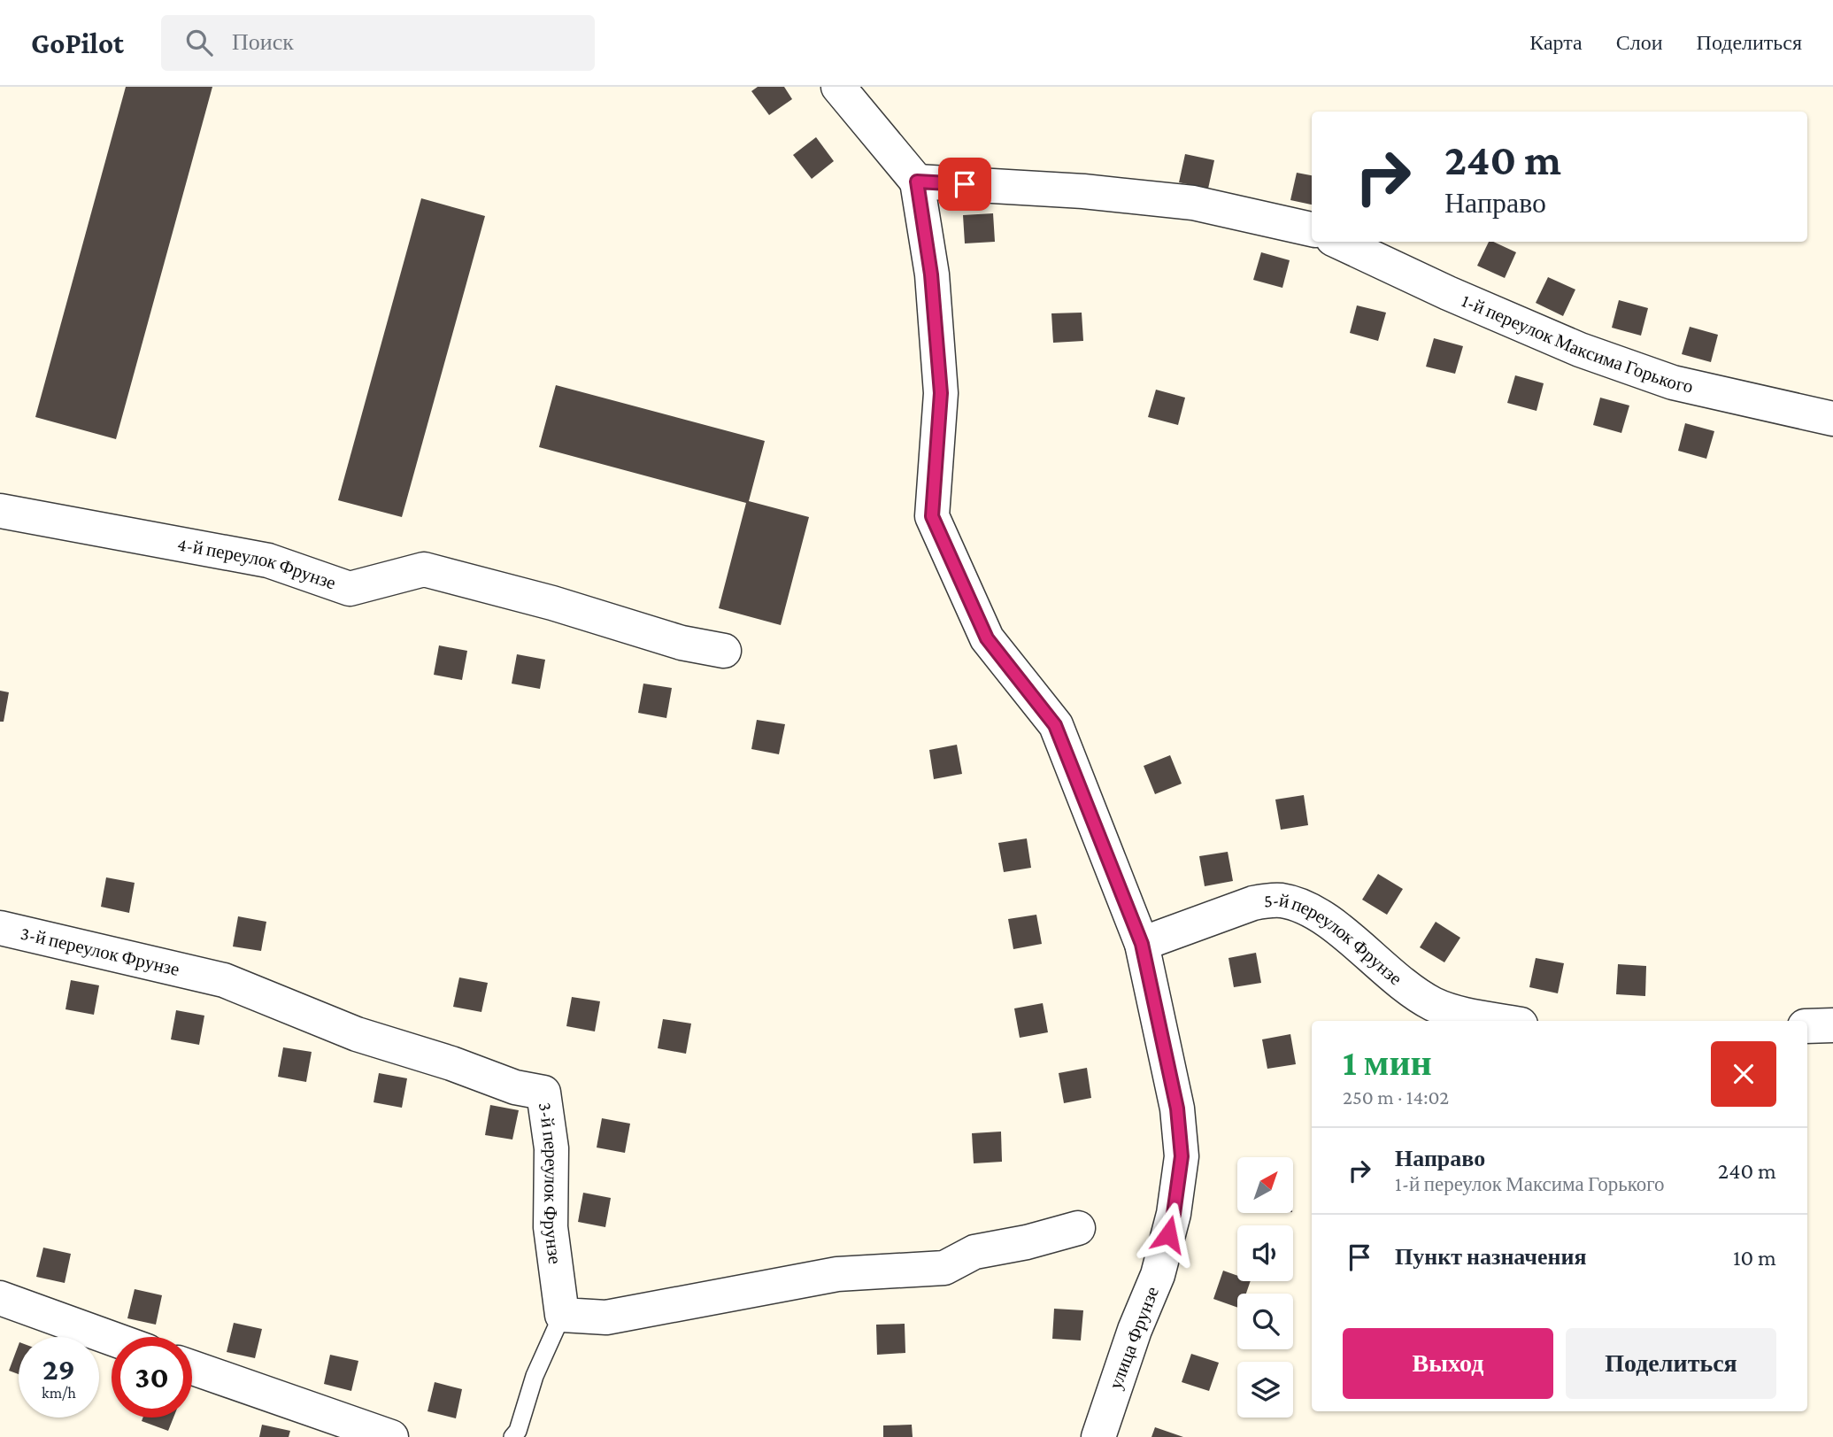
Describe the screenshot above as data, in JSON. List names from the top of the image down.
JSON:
{
  "streets": {
    "street": [
      "1-й переулок Максима Горького",
      "4-й переулок Фрунзе",
      "5-й переулок Фрунзе",
      "3-й переулок Фрунзе",
      "улица Фрунзе"
    ]
  },
  "crossings": [
    ["5-й переулок Фрунзе", "улица Фрунзе"]
  ],
  "north": "top right",
  "page": {
    "header": "GoPilot",
    "search": "Поиск",
    "nav": ["Карта", "Слои", "Поделиться"],
    "turn": ["240 m", "Направо"],
    "heading": ["1 мин", "250 m · 14:02"],
    "list": [
      {
        "name": "Направо",
        "note": "1-й переулок Максима Горького",
        "value": "240 m"
      },
      {
        "name": "Пункт назначения",
        "value": "10 m"
      }
    ],
    "buttons": ["Выход", "Поделиться"],
    "speed": "29 km/h",
    "limit": "30"
  }
}
